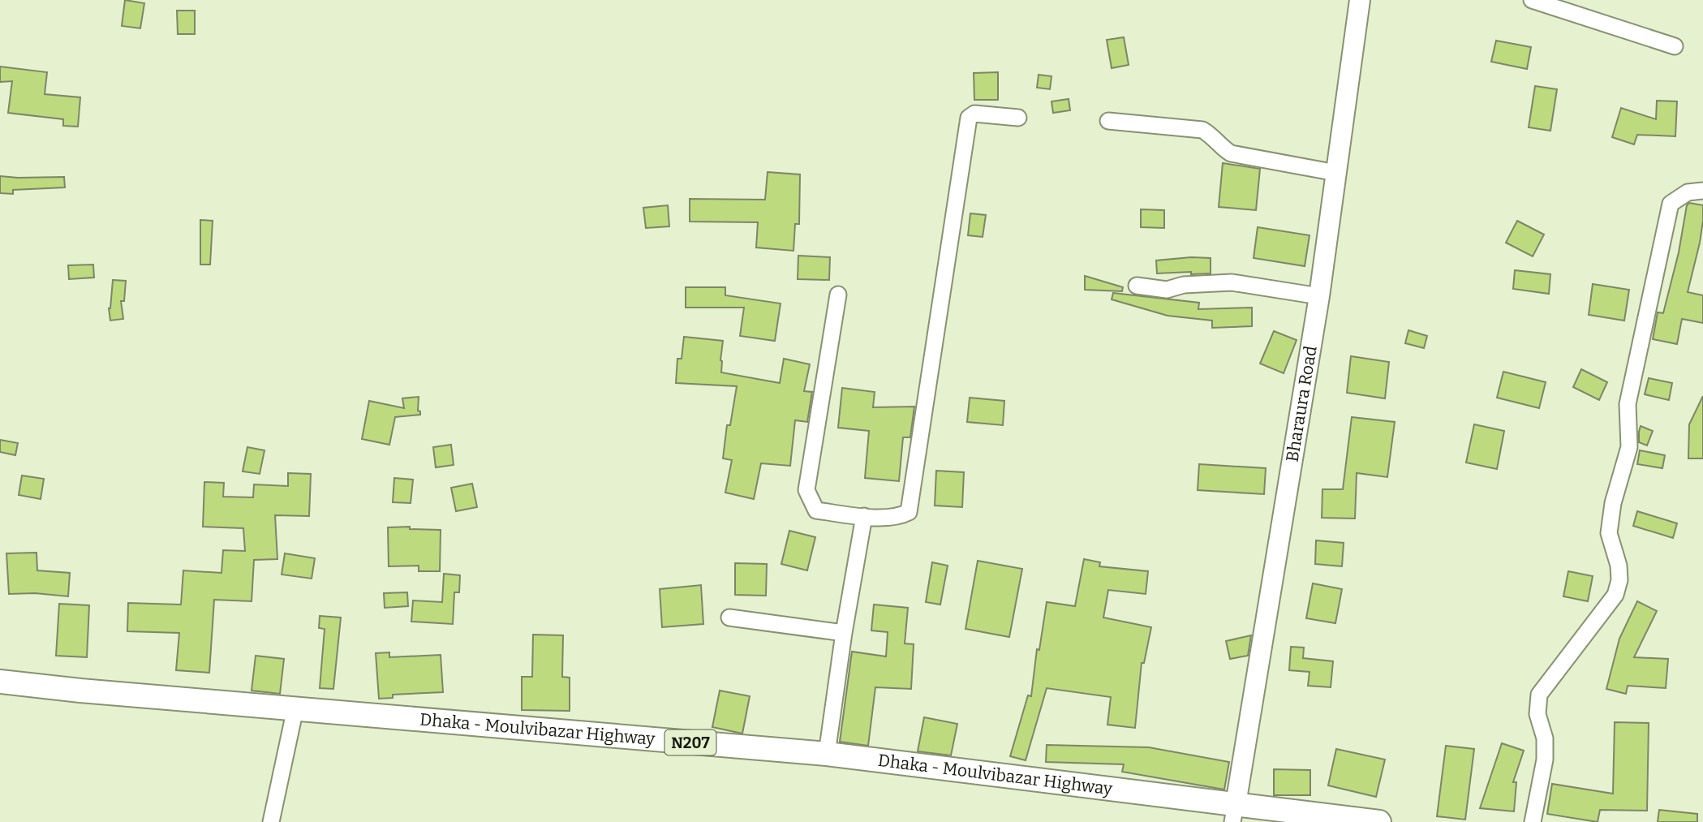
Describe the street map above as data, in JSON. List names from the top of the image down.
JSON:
{
  "streets": {
    "highway": ["Dhaka - Moulvibazar Highway", "N207"],
    "main road": ["Bharaura Road"]
  },
  "crossings": [
    ["Bharaura Road", "Dhaka - Moulvibazar Highway"]
  ]
}
